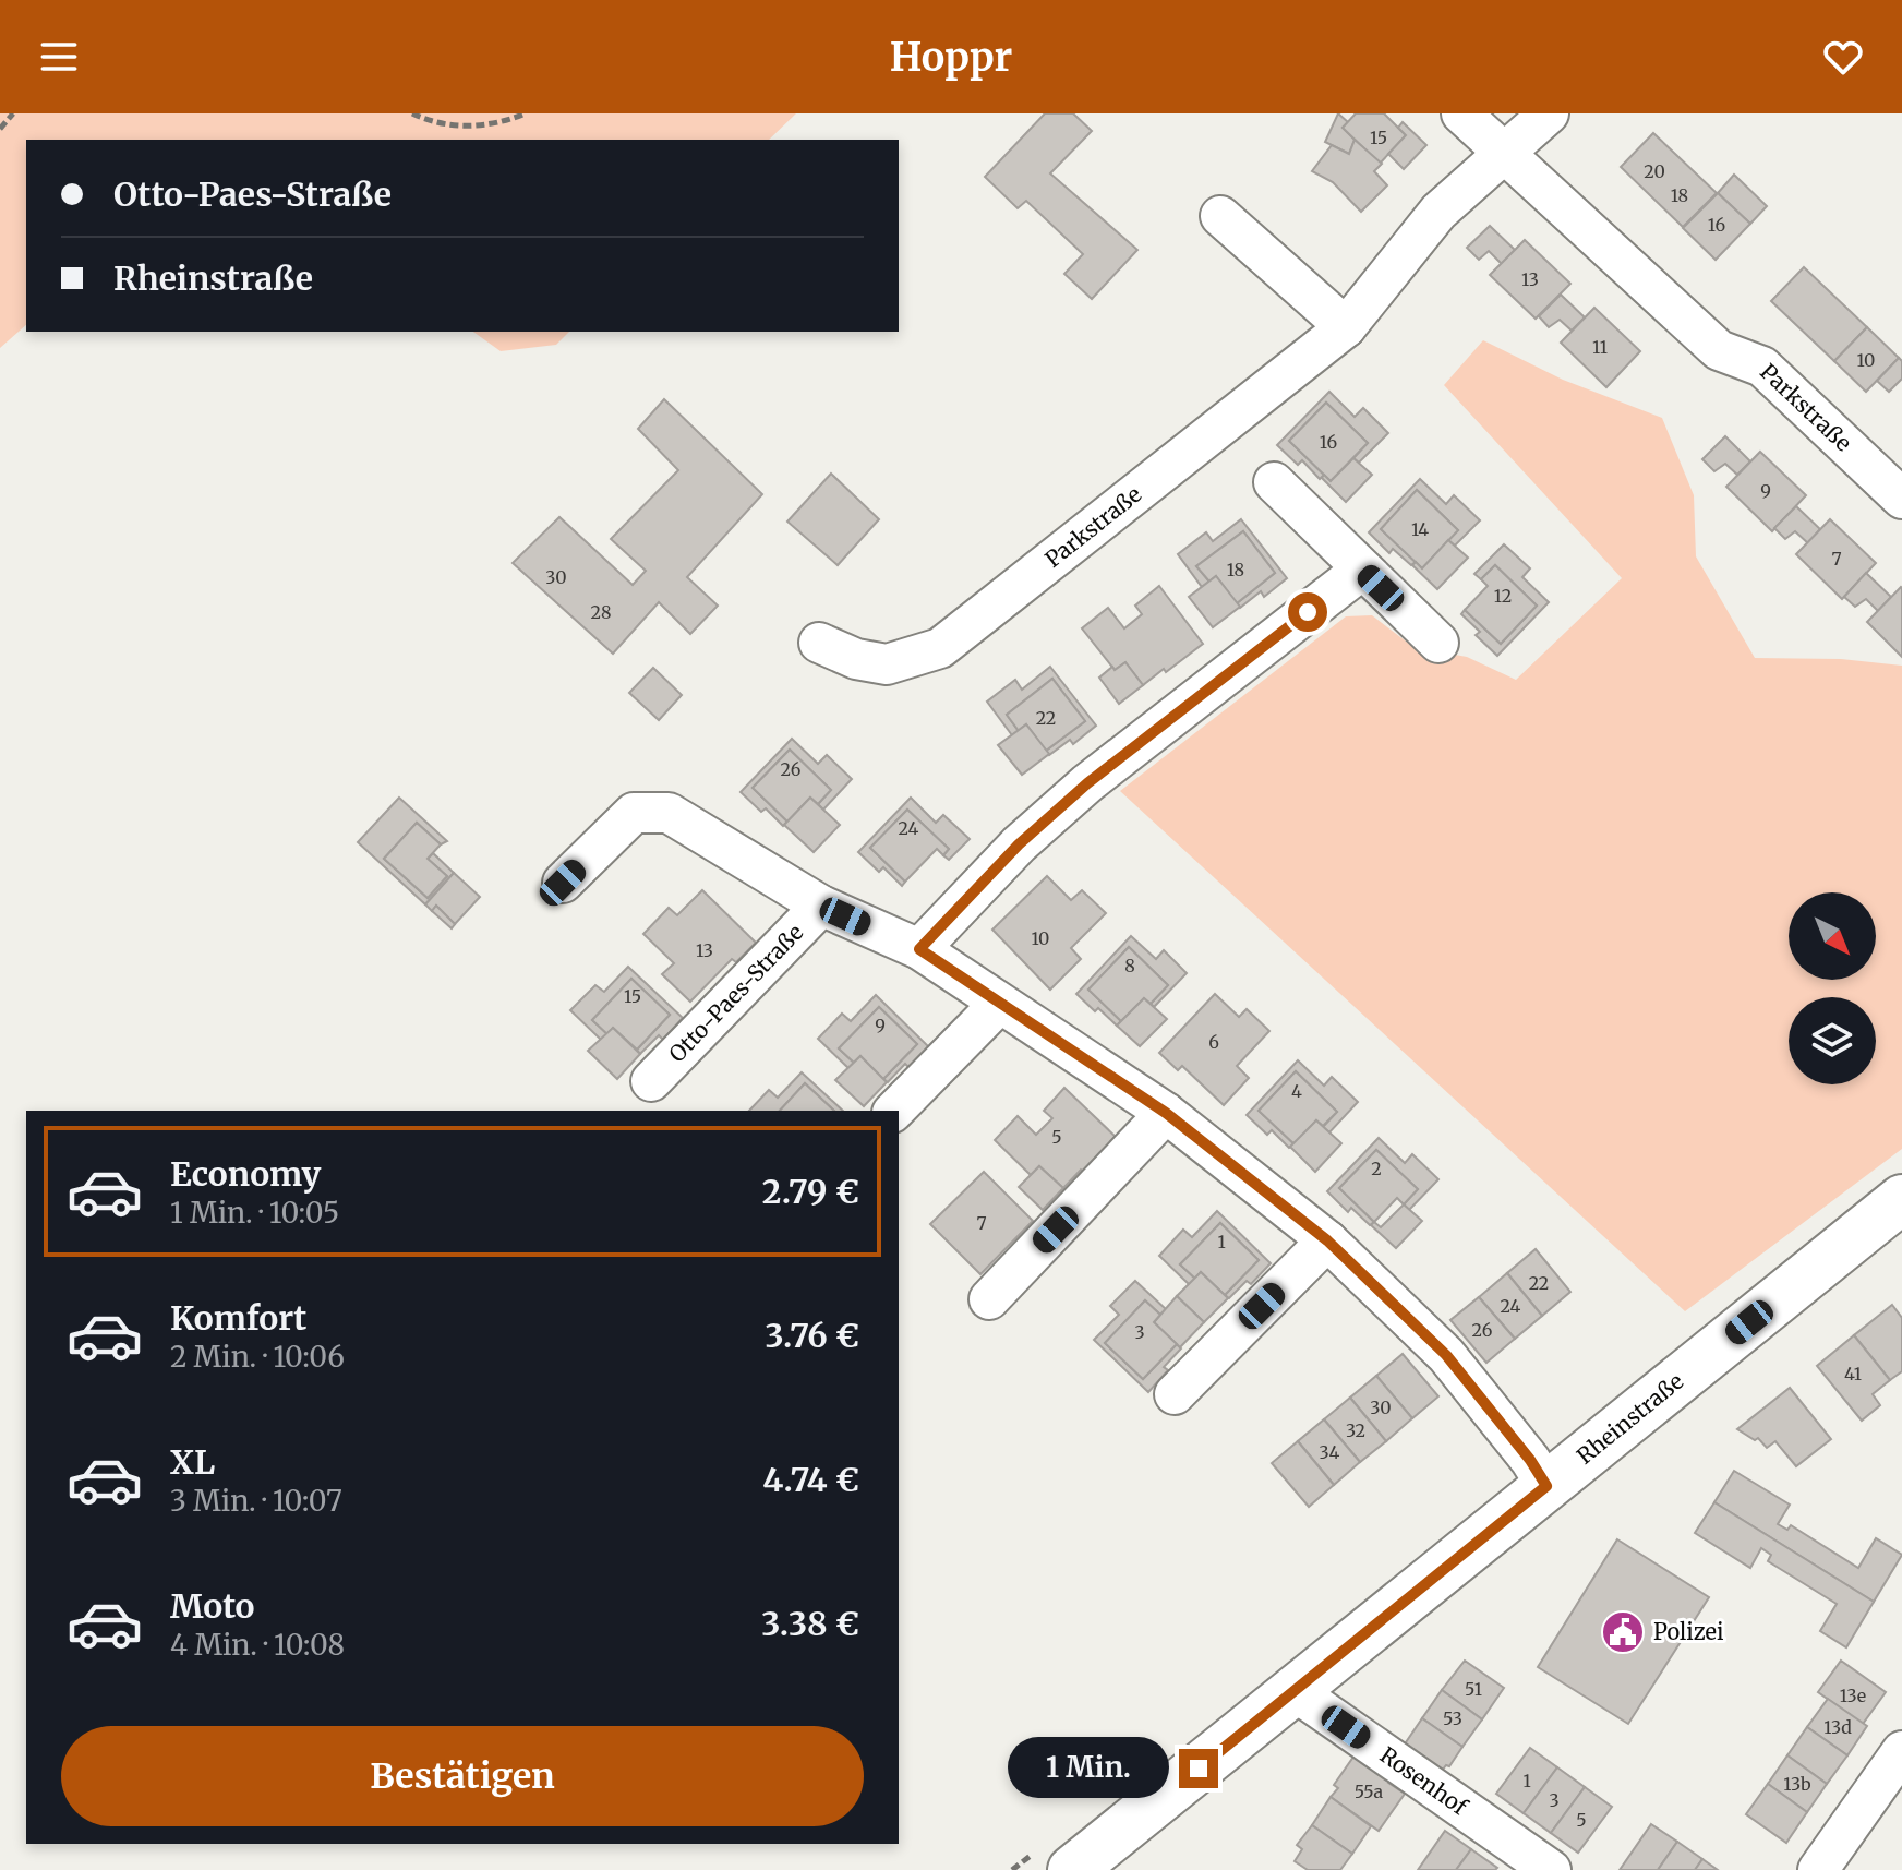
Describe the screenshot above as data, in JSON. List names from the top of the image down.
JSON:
{
  "streets": {
    "main road": ["Rheinstraße"],
    "street": ["Parkstraße", "Otto-Paes-Straße", "Rosenhof"]
  },
  "crossings": [
    ["Otto-Paes-Straße", "Rheinstraße"],
    ["Rheinstraße", "Rosenhof"]
  ],
  "places": {
    "public building": ["Polizei"]
  },
  "house_numbers": [
    "15",
    "20",
    "18",
    "16",
    "13",
    "11",
    "10",
    "16",
    "9",
    "14",
    "7",
    "18",
    "30",
    "12",
    "28",
    "22",
    "26",
    "24",
    "10",
    "13",
    "8",
    "15",
    "9",
    "6",
    "4",
    "5",
    "2",
    "7",
    "1",
    "22",
    "24",
    "26",
    "3",
    "41",
    "30",
    "32",
    "34",
    "51",
    "13e",
    "53",
    "13d",
    "1",
    "13b",
    "55a",
    "3",
    "5"
  ],
  "north": "bottom right",
  "page": {
    "header": "Hoppr",
    "banner": ["Otto-Paes-Straße", "Rheinstraße"],
    "list": [
      {
        "name": "Economy",
        "note": "1 Min. · 10:05",
        "value": "2.79 €"
      },
      {
        "name": "Komfort",
        "note": "2 Min. · 10:06",
        "value": "3.76 €"
      },
      {
        "name": "XL",
        "note": "3 Min. · 10:07",
        "value": "4.74 €"
      },
      {
        "name": "Moto",
        "note": "4 Min. · 10:08",
        "value": "3.38 €"
      }
    ],
    "buttons": "Bestätigen",
    "bubble": "1 Min."
  }
}
